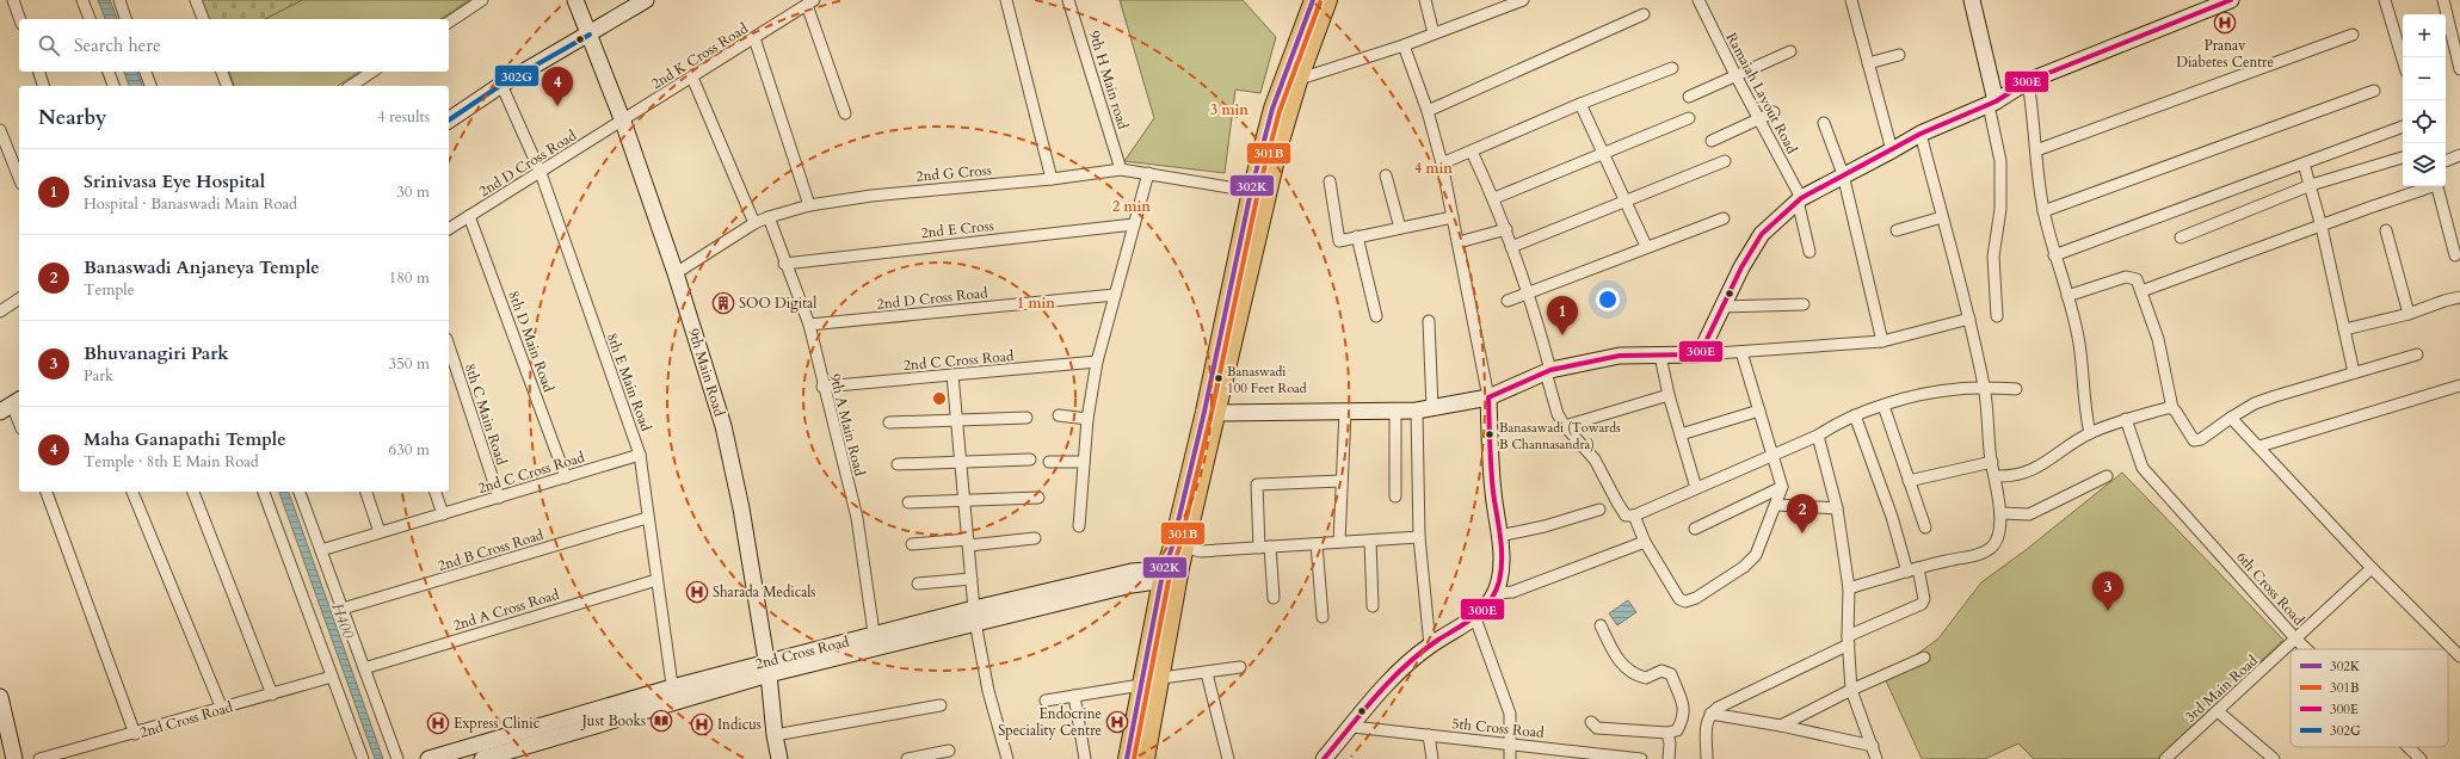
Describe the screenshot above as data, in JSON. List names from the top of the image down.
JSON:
{
  "streets": {
    "street": [
      "2nd K Cross Road",
      "9th H Main road",
      "Ramaiah Layout Road",
      "2nd D Cross Road",
      "2nd G Cross",
      "2nd E Cross",
      "8th D Main Road",
      "2nd C Cross Road",
      "9th Main Road",
      "8th E Main Road",
      "8th C Main Road",
      "9th A Main Road",
      "2nd B Cross Road",
      "6th Cross Road",
      "2nd A Cross Road",
      "2nd Cross Road",
      "3rd Main Road",
      "5th Cross Road"
    ]
  },
  "crossings": [
    ["2nd K Cross Road", "2nd D Cross Road"],
    ["2nd K Cross Road", "9th Main Road"],
    ["9th H Main road", "2nd G Cross"],
    ["2nd D Cross Road", "8th D Main Road"],
    ["2nd D Cross Road", "9th Main Road"],
    ["2nd D Cross Road", "8th E Main Road"],
    ["2nd D Cross Road", "9th A Main Road"],
    ["2nd G Cross", "9th Main Road"],
    ["2nd G Cross", "9th A Main Road"],
    ["2nd E Cross", "9th A Main Road"],
    ["8th D Main Road", "2nd C Cross Road"],
    ["2nd C Cross Road", "8th E Main Road"],
    ["2nd C Cross Road", "8th C Main Road"],
    ["2nd C Cross Road", "9th A Main Road"],
    ["9th Main Road", "2nd Cross Road"],
    ["8th E Main Road", "2nd B Cross Road"],
    ["8th E Main Road", "2nd A Cross Road"],
    ["8th E Main Road", "2nd Cross Road"],
    ["9th A Main Road", "2nd Cross Road"],
    ["6th Cross Road", "3rd Main Road"]
  ],
  "water": ["H400"],
  "places": {
    "hospital": [
      "Pranav Diabetes Centre",
      "Sharada Medicals",
      "Endocrine Speciality Centre",
      "Express Clinic",
      "Indicus"
    ],
    "building": ["SOO Digital"],
    "other": ["Banaswadi 100 Feet Road", "Banasawadi (Towards B Channasandra)"],
    "library": ["Just Books"]
  },
  "lines": [
    "transit line 302K",
    "transit line 300E",
    "transit line 301B",
    "transit line 302G"
  ],
  "legend": [
    "302K",
    "301B",
    "300E",
    "302G"
  ],
  "page": {
    "map_buttons": ["+", "−"],
    "search": "Search here",
    "pins": [
      "4",
      "1",
      "2",
      "3"
    ],
    "heading": ["Nearby", "4 results"],
    "list": [
      {
        "mark": "1",
        "name": "Srinivasa Eye Hospital",
        "note": "Hospital · Banaswadi Main Road",
        "value": "30 m"
      },
      {
        "mark": "2",
        "name": "Banaswadi Anjaneya Temple",
        "note": "Temple",
        "value": "180 m"
      },
      {
        "mark": "3",
        "name": "Bhuvanagiri Park",
        "note": "Park",
        "value": "350 m"
      },
      {
        "mark": "4",
        "name": "Maha Ganapathi Temple",
        "note": "Temple · 8th E Main Road",
        "value": "630 m"
      }
    ]
  },
  "rings": [
    "3 min",
    "4 min",
    "2 min",
    "1 min"
  ]
}
